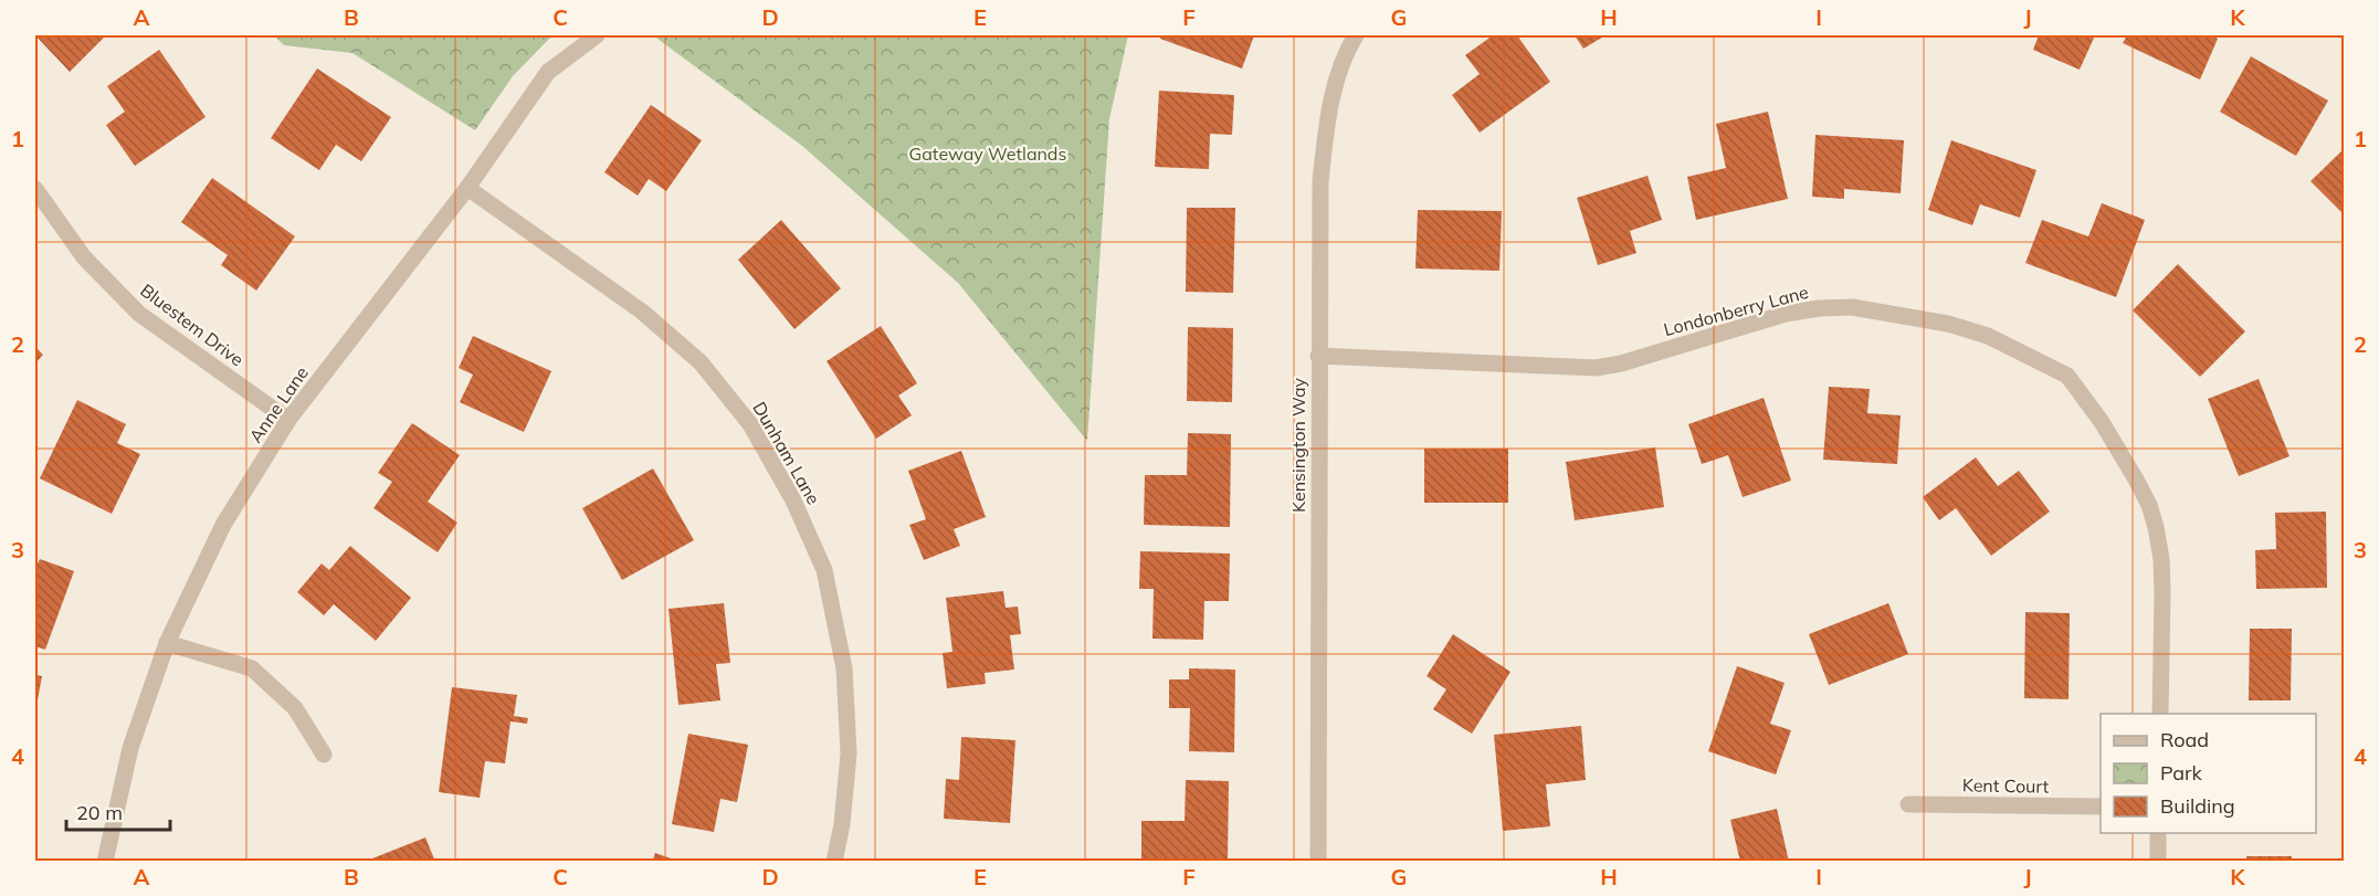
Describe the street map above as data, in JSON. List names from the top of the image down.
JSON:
{
  "streets": {
    "street": [
      "Londonberry Lane",
      "Bluestem Drive",
      "Anne Lane",
      "Kensington Way",
      "Dunham Lane",
      "Kent Court"
    ]
  },
  "crossings": [
    ["Londonberry Lane", "Kensington Way"],
    ["Bluestem Drive", "Anne Lane"],
    ["Anne Lane", "Dunham Lane"]
  ],
  "parks": ["Gateway Wetlands"],
  "legend": ["Road", "Park", "Building"],
  "scale_bar": "20 m",
  "grid": {
    "columns": [
      "A",
      "B",
      "C",
      "D",
      "E",
      "F",
      "G",
      "H",
      "I",
      "J",
      "K"
    ],
    "rows": [
      "1",
      "2",
      "3",
      "4"
    ]
  }
}
